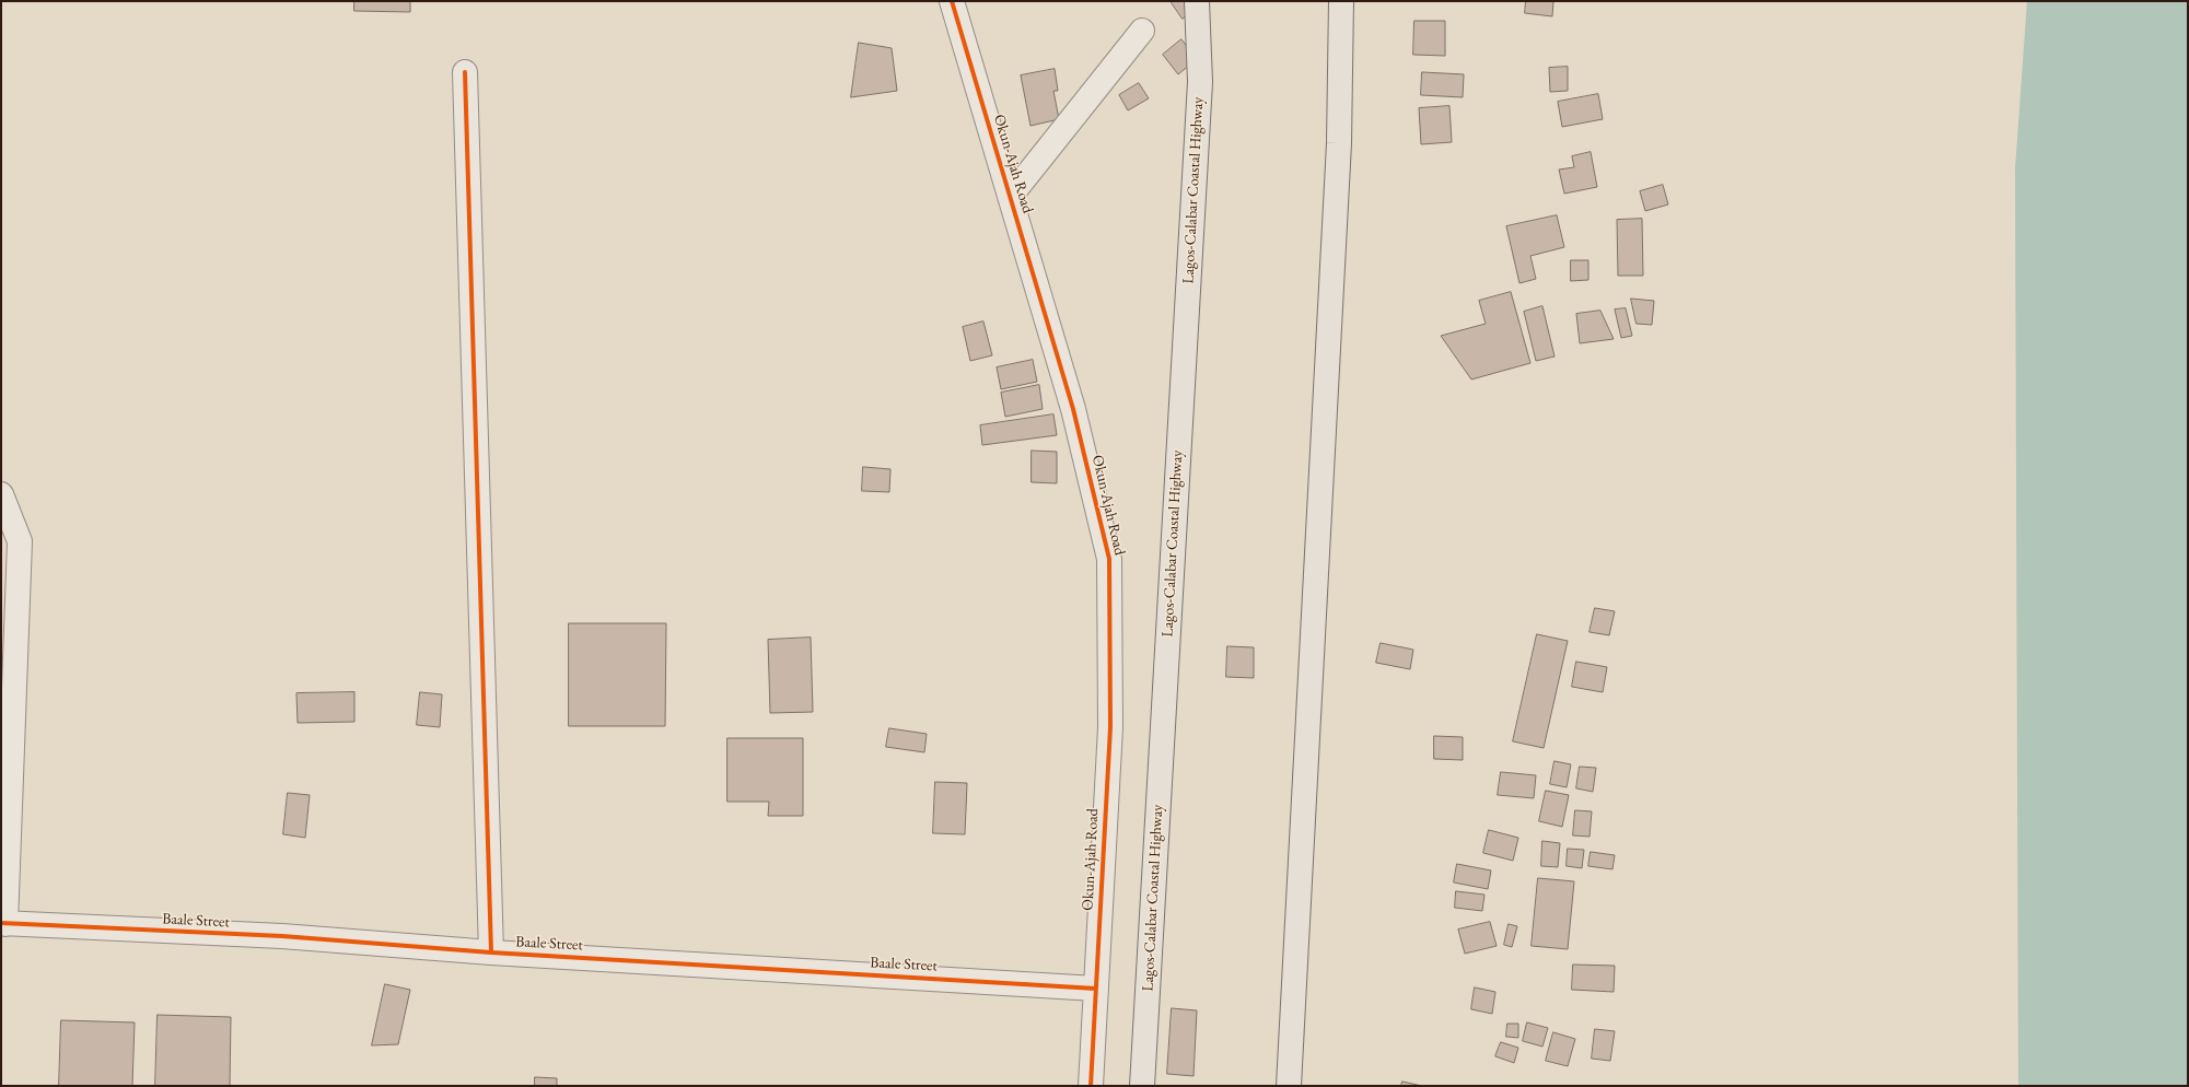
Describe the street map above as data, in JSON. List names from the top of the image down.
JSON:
{
  "streets": {
    "highway": ["Lagos-Calabar Coastal Highway"],
    "street": ["Okun-Ajah Road", "Baale Street"]
  },
  "crossings": [
    ["Okun-Ajah Road", "Baale Street"]
  ]
}
